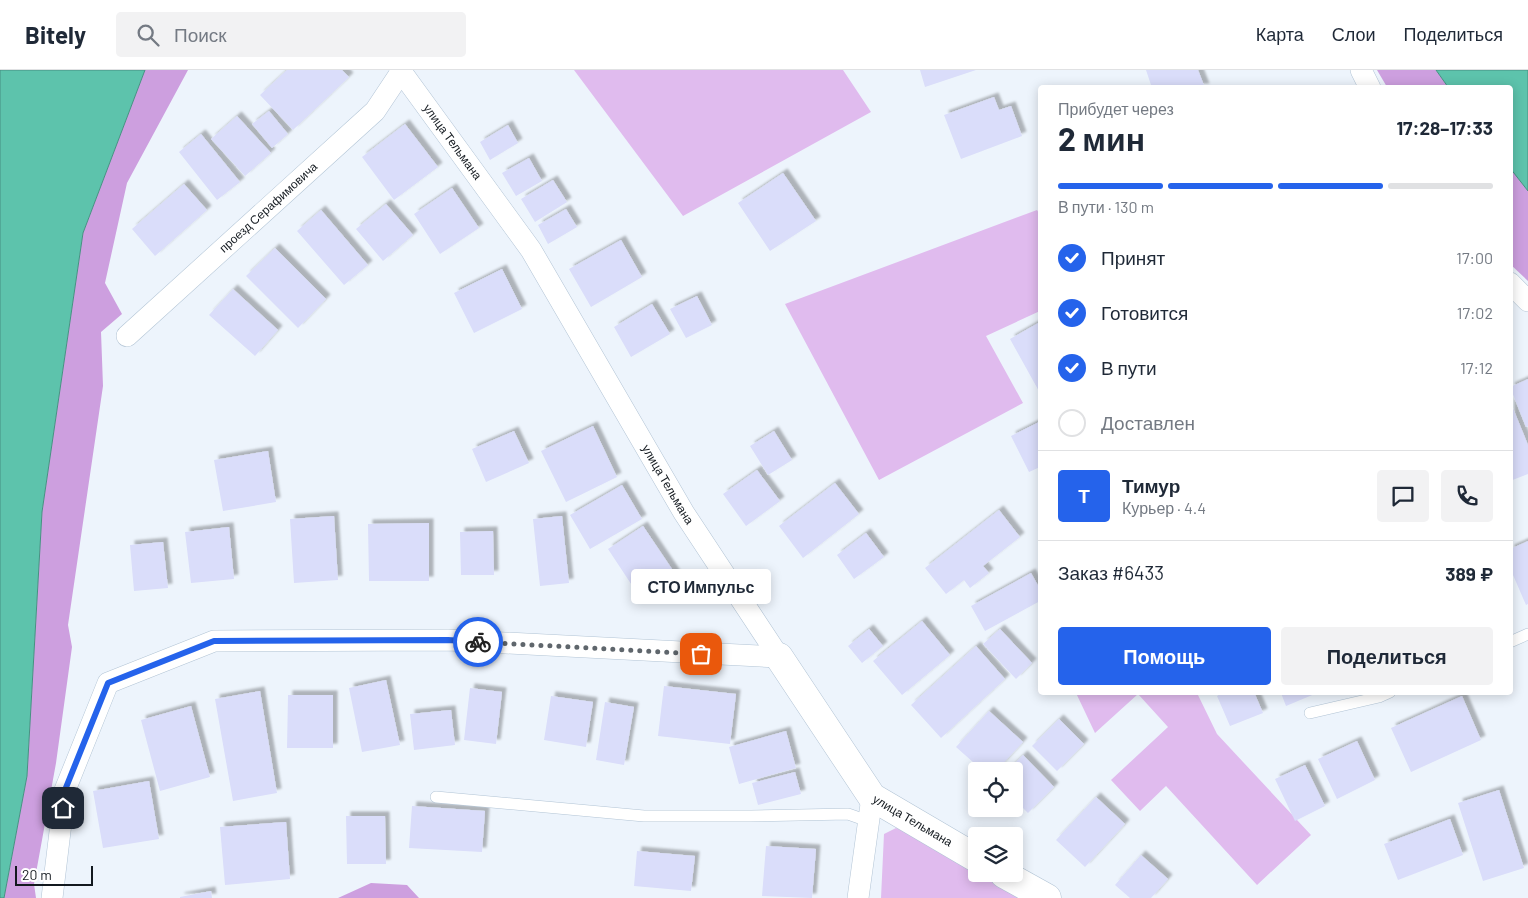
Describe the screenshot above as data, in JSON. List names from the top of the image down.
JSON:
{
  "streets": {
    "street": ["улица Тельмана", "проезд Серафимовича"]
  },
  "crossings": [
    ["улица Тельмана", "проезд Серафимовича"]
  ],
  "places": ["СТО Импульс"],
  "scale_bar": "20 m",
  "page": {
    "header": "Bitely",
    "search": "Поиск",
    "nav": ["Карта", "Слои", "Поделиться"],
    "heading": ["2 мин", "Прибудет через", "17:28–17:33"],
    "panel": [
      "Тимур",
      "Курьер · 4.4",
      "Заказ #6433",
      "389 ₽"
    ],
    "bar": "В пути · 130 m",
    "list": [
      ["Принят", "17:00"],
      ["Готовится", "17:02"],
      ["В пути", "17:12"],
      "Доставлен"
    ],
    "round": "Т",
    "bubble": "СТО Импульс",
    "buttons": ["Помощь", "Поделиться"],
    "scale": "20 m"
  }
}
